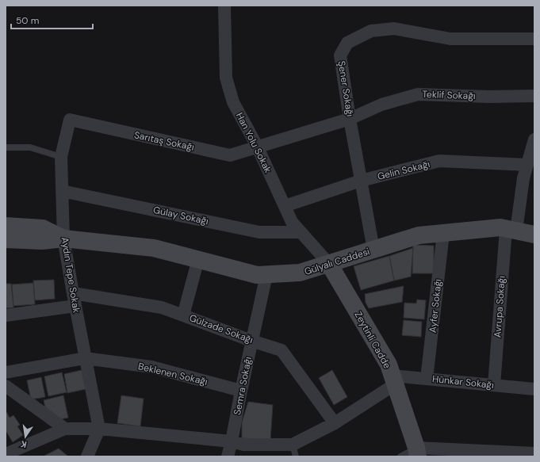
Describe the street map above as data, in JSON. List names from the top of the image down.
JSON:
{
  "streets": {
    "street": [
      "Şener Sokağı",
      "Teklif Sokağı",
      "Sarıtaş Sokağı",
      "Han Yolu Sokak",
      "Gelin Sokağı",
      "Gülay Sokağı",
      "Gülyalı Caddesi",
      "Aydın Tepe Sokak",
      "Ayfer Sokağı",
      "Avrupa Sokağı",
      "Gülzade Sokağı",
      "Zeytinli Cadde",
      "Beklenen Sokağı",
      "Hünkar Sokağı",
      "Semra Sokağı"
    ]
  },
  "crossings": [
    ["Şener Sokağı", "Teklif Sokağı"],
    ["Şener Sokağı", "Gelin Sokağı"],
    ["Şener Sokağı", "Gülyalı Caddesi"],
    ["Teklif Sokağı", "Sarıtaş Sokağı"],
    ["Teklif Sokağı", "Han Yolu Sokak"],
    ["Sarıtaş Sokağı", "Han Yolu Sokak"],
    ["Sarıtaş Sokağı", "Aydın Tepe Sokak"],
    ["Han Yolu Sokak", "Gelin Sokağı"],
    ["Han Yolu Sokak", "Gülay Sokağı"],
    ["Han Yolu Sokak", "Gülyalı Caddesi"],
    ["Han Yolu Sokak", "Zeytinli Cadde"],
    ["Gelin Sokağı", "Avrupa Sokağı"],
    ["Gülay Sokağı", "Aydın Tepe Sokak"],
    ["Gülyalı Caddesi", "Aydın Tepe Sokak"],
    ["Gülyalı Caddesi", "Ayfer Sokağı"],
    ["Gülyalı Caddesi", "Avrupa Sokağı"],
    ["Gülyalı Caddesi", "Zeytinli Cadde"],
    ["Gülyalı Caddesi", "Semra Sokağı"],
    ["Aydın Tepe Sokak", "Gülzade Sokağı"],
    ["Aydın Tepe Sokak", "Beklenen Sokağı"],
    ["Ayfer Sokağı", "Hünkar Sokağı"],
    ["Avrupa Sokağı", "Hünkar Sokağı"],
    ["Gülzade Sokağı", "Semra Sokağı"],
    ["Zeytinli Cadde", "Hünkar Sokağı"],
    ["Beklenen Sokağı", "Semra Sokağı"]
  ],
  "scale_bar": "50 m",
  "north": "bottom"
}
